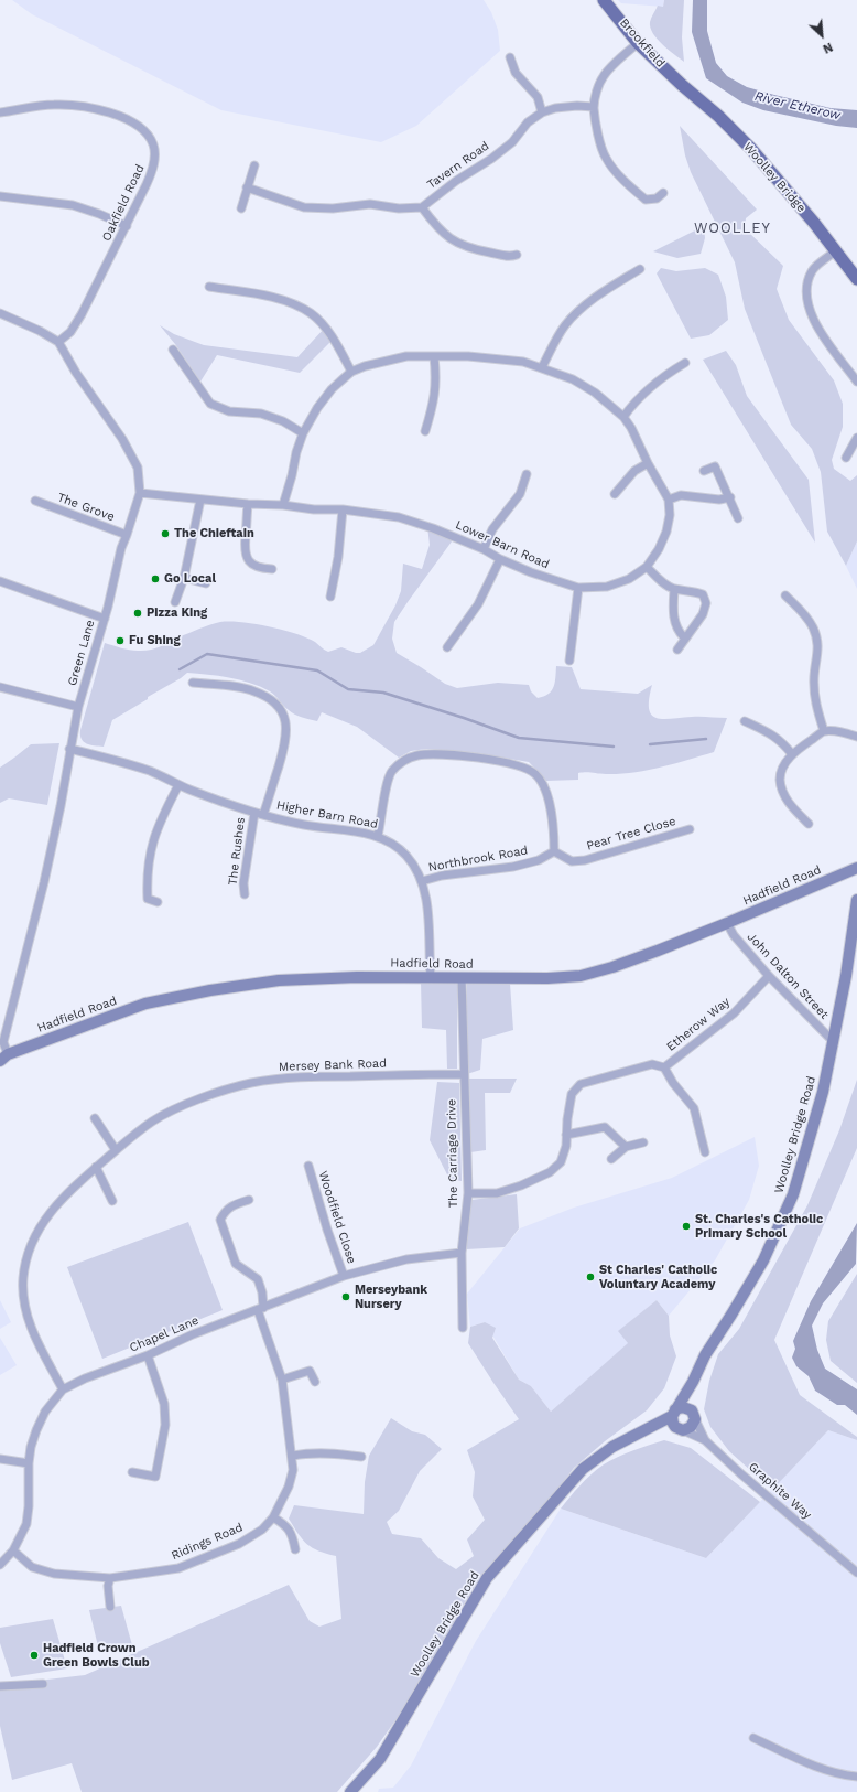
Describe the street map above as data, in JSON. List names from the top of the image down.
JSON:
{
  "streets": {
    "main road": ["Brookfield", "Woolley Bridge"],
    "street": [
      "Tavern Road",
      "Oakfield Road",
      "The Grove",
      "Lower Barn Road",
      "Green Lane",
      "Higher Barn Road",
      "Pear Tree Close",
      "The Rushes",
      "Northbrook Road",
      "Hadfield Road",
      "John Dalton Street",
      "Etherow Way",
      "Mersey Bank Road",
      "Woolley Bridge Road",
      "The Carriage Drive",
      "Woodfield Close",
      "Chapel Lane",
      "Graphite Way",
      "Ridings Road"
    ]
  },
  "crossings": [
    ["Brookfield", "Woolley Bridge"],
    ["Oakfield Road", "Green Lane"],
    ["The Grove", "Green Lane"],
    ["Lower Barn Road", "Green Lane"],
    ["Green Lane", "Higher Barn Road"],
    ["Green Lane", "Hadfield Road"],
    ["Higher Barn Road", "The Rushes"],
    ["Higher Barn Road", "Northbrook Road"],
    ["Higher Barn Road", "Hadfield Road"],
    ["Pear Tree Close", "Northbrook Road"],
    ["Hadfield Road", "John Dalton Street"],
    ["Hadfield Road", "The Carriage Drive"],
    ["John Dalton Street", "Etherow Way"],
    ["John Dalton Street", "Woolley Bridge Road"],
    ["Etherow Way", "The Carriage Drive"],
    ["Mersey Bank Road", "The Carriage Drive"],
    ["Mersey Bank Road", "Chapel Lane"],
    ["Woolley Bridge Road", "Graphite Way"],
    ["The Carriage Drive", "Chapel Lane"],
    ["Woodfield Close", "Chapel Lane"],
    ["Chapel Lane", "Ridings Road"]
  ],
  "districts": ["WOOLLEY"],
  "water": ["River Etherow"],
  "places": [
    "The Chieftain",
    "Go Local",
    "Pizza King",
    "Fu Shing",
    "St. Charles's Catholic Primary School",
    "St Charles' Catholic Voluntary Academy",
    "Merseybank Nursery",
    "Hadfield Crown Green Bowls Club"
  ],
  "north": "bottom right"
}
